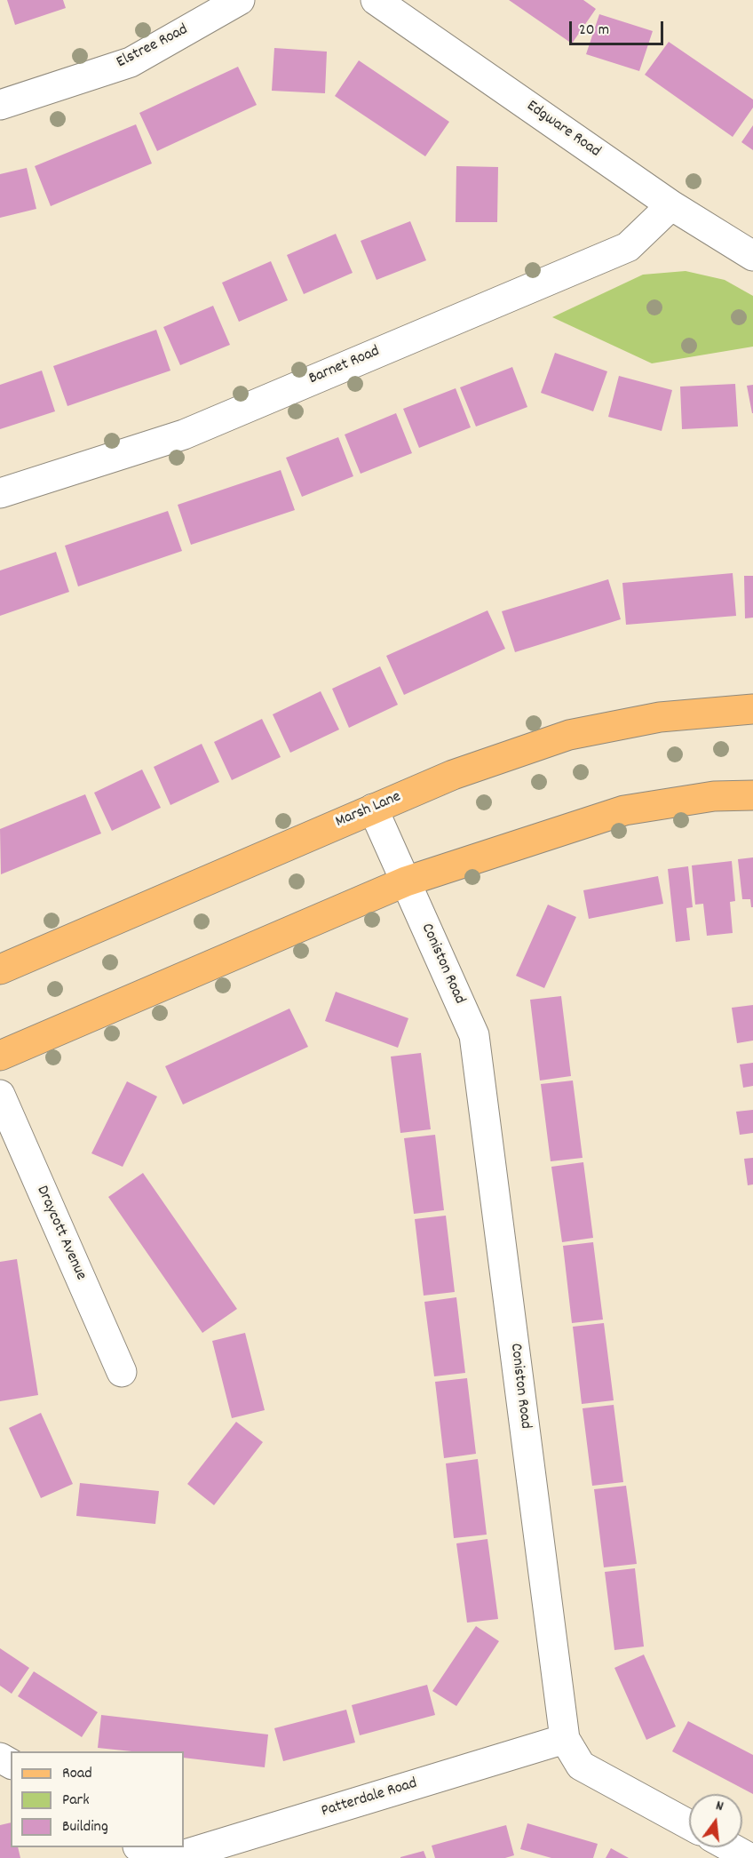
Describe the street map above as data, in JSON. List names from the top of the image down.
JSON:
{
  "streets": {
    "main road": ["Marsh Lane"],
    "street": [
      "Elstree Road",
      "Edgware Road",
      "Barnet Road",
      "Coniston Road",
      "Draycott Avenue",
      "Patterdale Road"
    ]
  },
  "crossings": [
    ["Edgware Road", "Barnet Road"],
    ["Marsh Lane", "Coniston Road"],
    ["Coniston Road", "Patterdale Road"]
  ],
  "legend": ["Road", "Park", "Building"],
  "scale_bar": "20 m",
  "north": "top"
}
